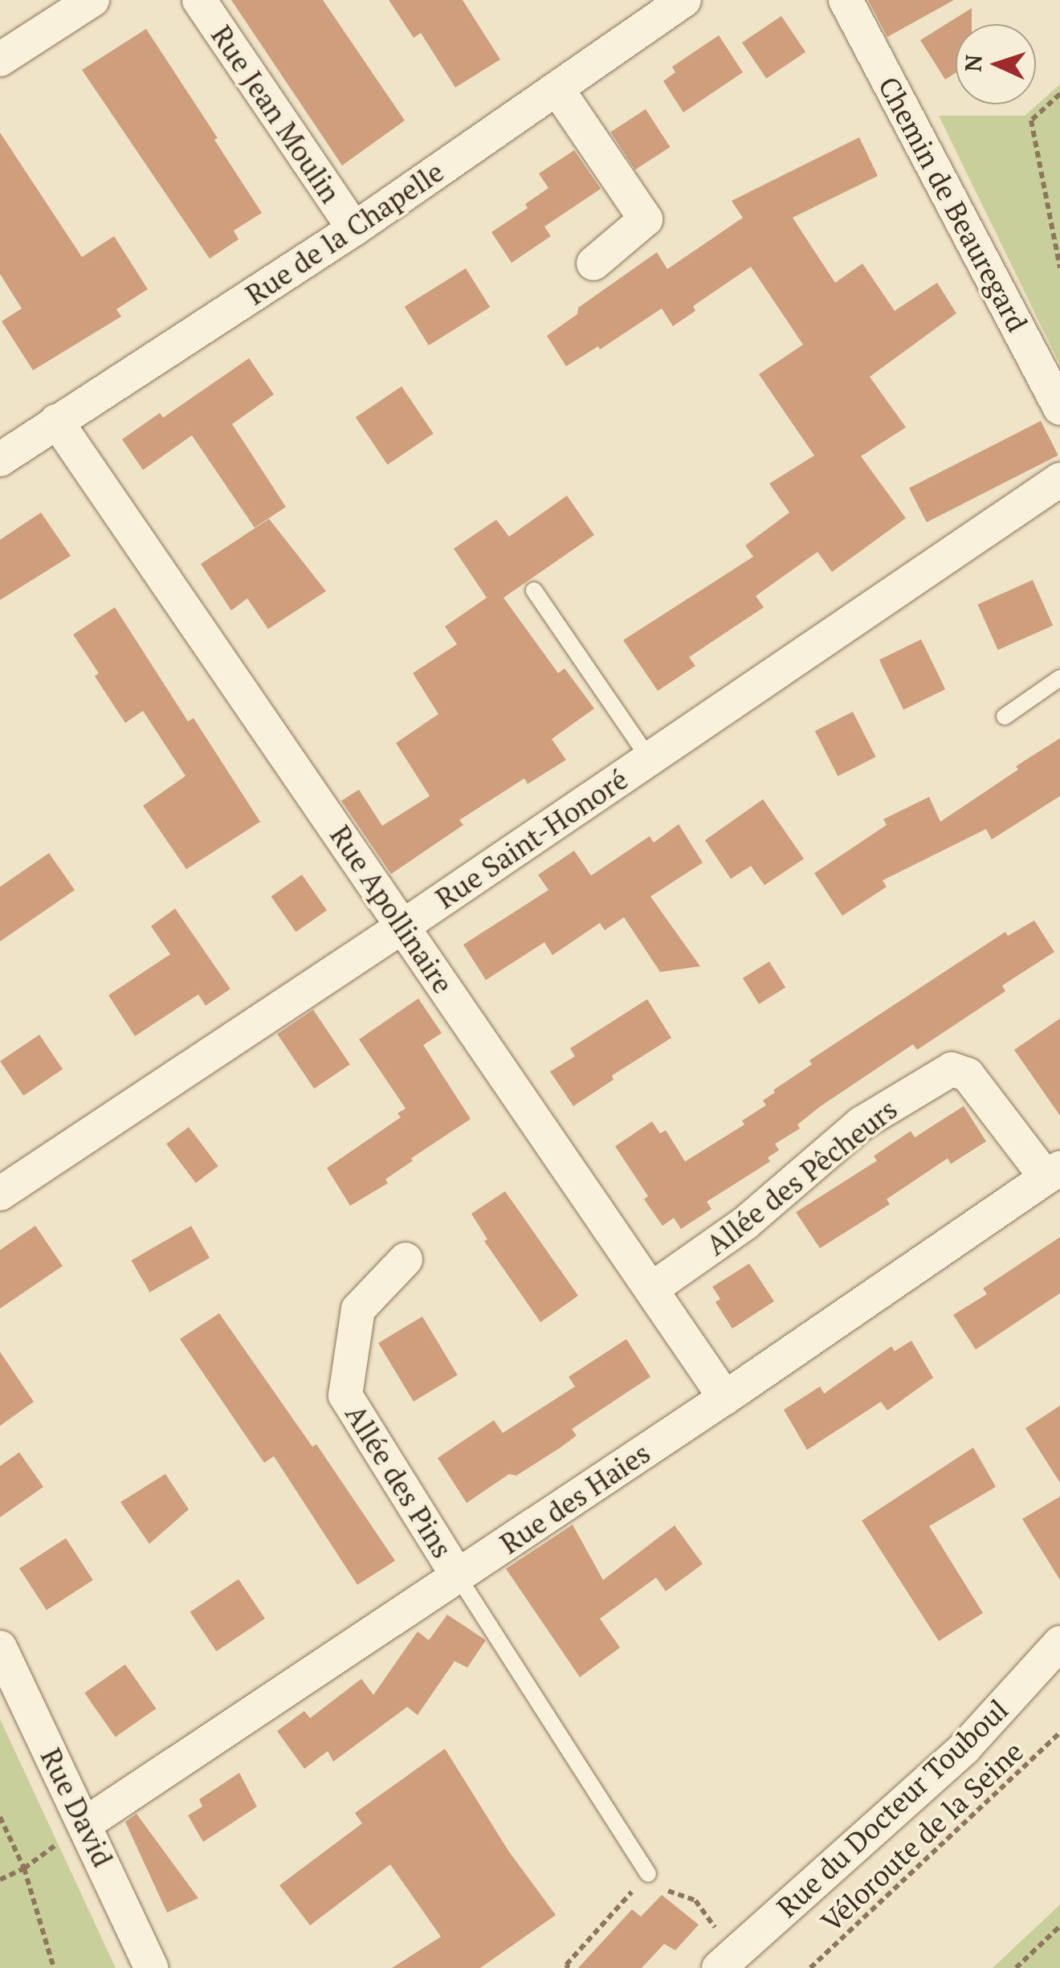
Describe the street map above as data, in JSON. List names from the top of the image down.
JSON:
{
  "streets": {
    "street": [
      "Rue Jean Moulin",
      "Chemin de Beauregard",
      "Rue de la Chapelle",
      "Rue Saint-Honoré",
      "Rue Apollinaire",
      "Allée des Pêcheurs",
      "Allée des Pins",
      "Rue des Haies",
      "Rue David",
      "Rue du Docteur Touboul"
    ],
    "path": ["Véloroute de la Seine"]
  },
  "crossings": [
    ["Rue Jean Moulin", "Rue de la Chapelle"],
    ["Rue de la Chapelle", "Rue Apollinaire"],
    ["Rue Saint-Honoré", "Rue Apollinaire"],
    ["Rue Apollinaire", "Allée des Pêcheurs"],
    ["Rue Apollinaire", "Rue des Haies"],
    ["Allée des Pêcheurs", "Rue des Haies"],
    ["Allée des Pins", "Rue des Haies"],
    ["Rue des Haies", "Rue David"]
  ],
  "north": "left"
}
